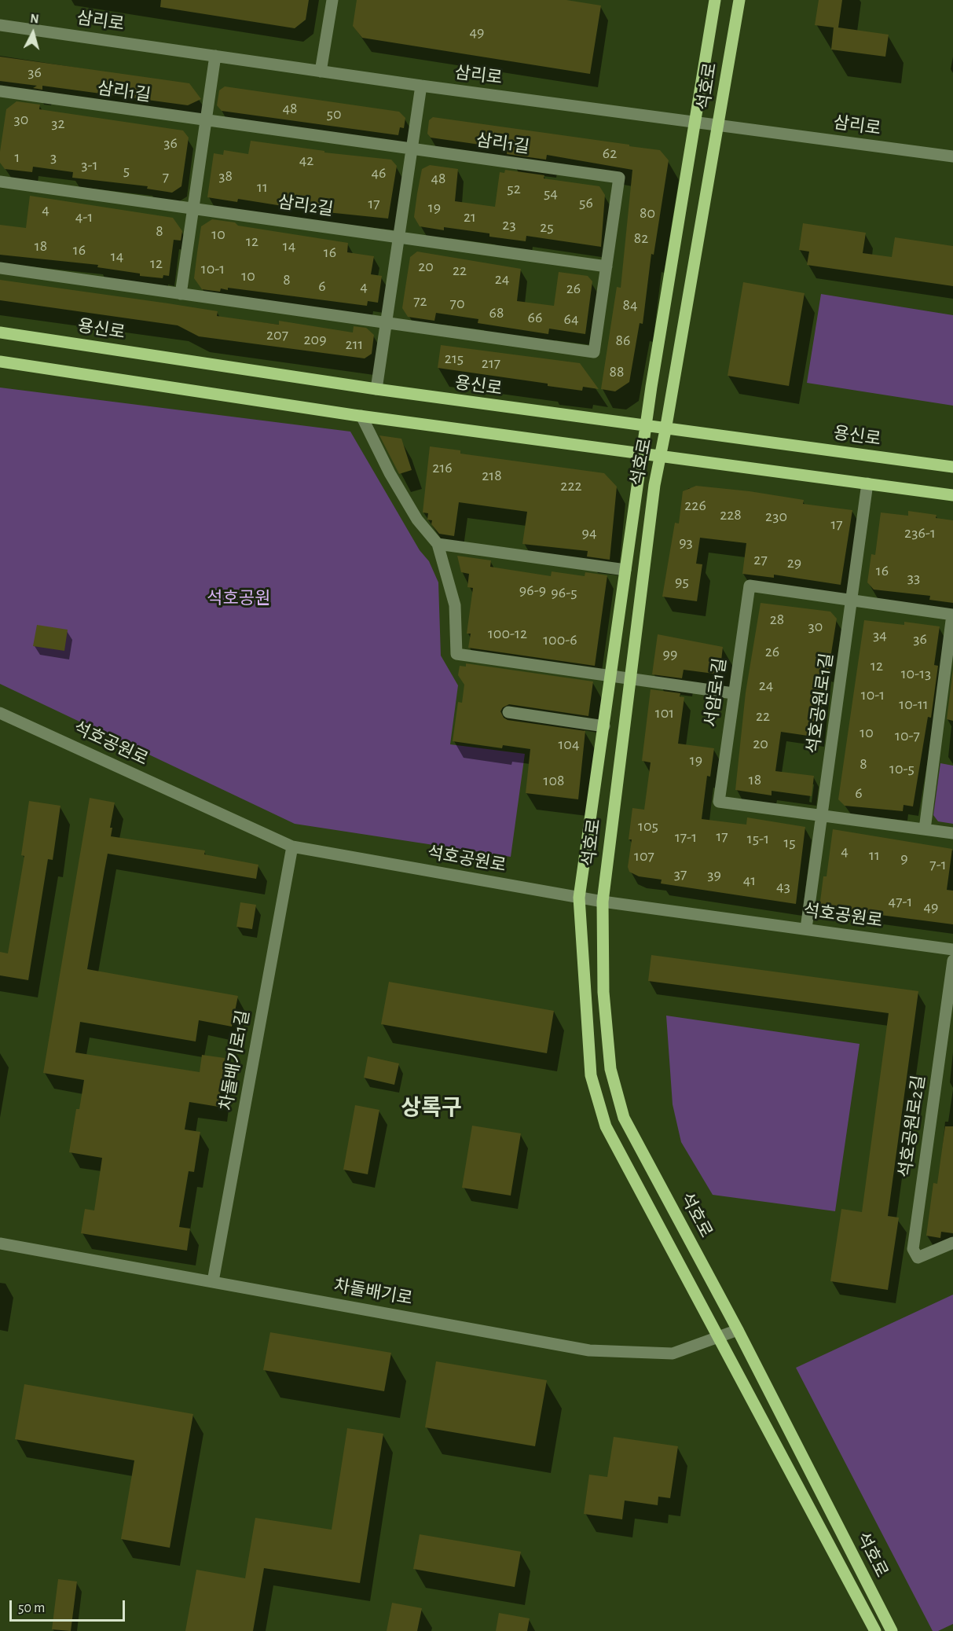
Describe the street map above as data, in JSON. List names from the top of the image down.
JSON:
{
  "streets": {
    "main road": ["석호로", "용신로"],
    "street": [
      "삼리로",
      "삼리1길",
      "삼리2길",
      "서암로1길",
      "석호공원로1길",
      "석호공원로",
      "차돌배기로1길",
      "석호공원로2길",
      "차돌배기로"
    ]
  },
  "crossings": [
    ["삼리로", "석호로"],
    ["석호로", "용신로"],
    ["석호로", "석호공원로"],
    ["석호로", "차돌배기로"],
    ["삼리1길", "삼리2길"],
    ["서암로1길", "석호공원로1길"],
    ["석호공원로1길", "석호공원로"],
    ["석호공원로", "차돌배기로1길"],
    ["차돌배기로1길", "차돌배기로"]
  ],
  "districts": ["상록구"],
  "parks": ["석호공원"],
  "house_numbers": [
    "49",
    "36",
    "48",
    "50",
    "30",
    "32",
    "36",
    "62",
    "1",
    "3",
    "42",
    "3-1",
    "5",
    "46",
    "38",
    "7",
    "48",
    "11",
    "52",
    "54",
    "56",
    "17",
    "19",
    "4",
    "80",
    "4-1",
    "21",
    "23",
    "25",
    "8",
    "10",
    "82",
    "12",
    "18",
    "14",
    "16",
    "16",
    "14",
    "12",
    "20",
    "10-1",
    "22",
    "10",
    "24",
    "8",
    "6",
    "4",
    "26",
    "72",
    "70",
    "84",
    "68",
    "66",
    "64",
    "207",
    "209",
    "86",
    "211",
    "215",
    "217",
    "88",
    "216",
    "218",
    "222",
    "226",
    "228",
    "230",
    "17",
    "94",
    "236-1",
    "93",
    "27",
    "29",
    "16",
    "33",
    "95",
    "96-9",
    "96-5",
    "28",
    "30",
    "100-12",
    "34",
    "36",
    "100-6",
    "26",
    "99",
    "12",
    "10-13",
    "24",
    "10-1",
    "10-11",
    "101",
    "22",
    "10",
    "10-7",
    "20",
    "104",
    "19",
    "8",
    "10-5",
    "18",
    "108",
    "6",
    "105",
    "17",
    "17-1",
    "15-1",
    "15",
    "4",
    "11",
    "107",
    "9",
    "7-1",
    "37",
    "39",
    "41",
    "43",
    "47-1",
    "49"
  ],
  "scale_bar": "50 m",
  "north": "top"
}
